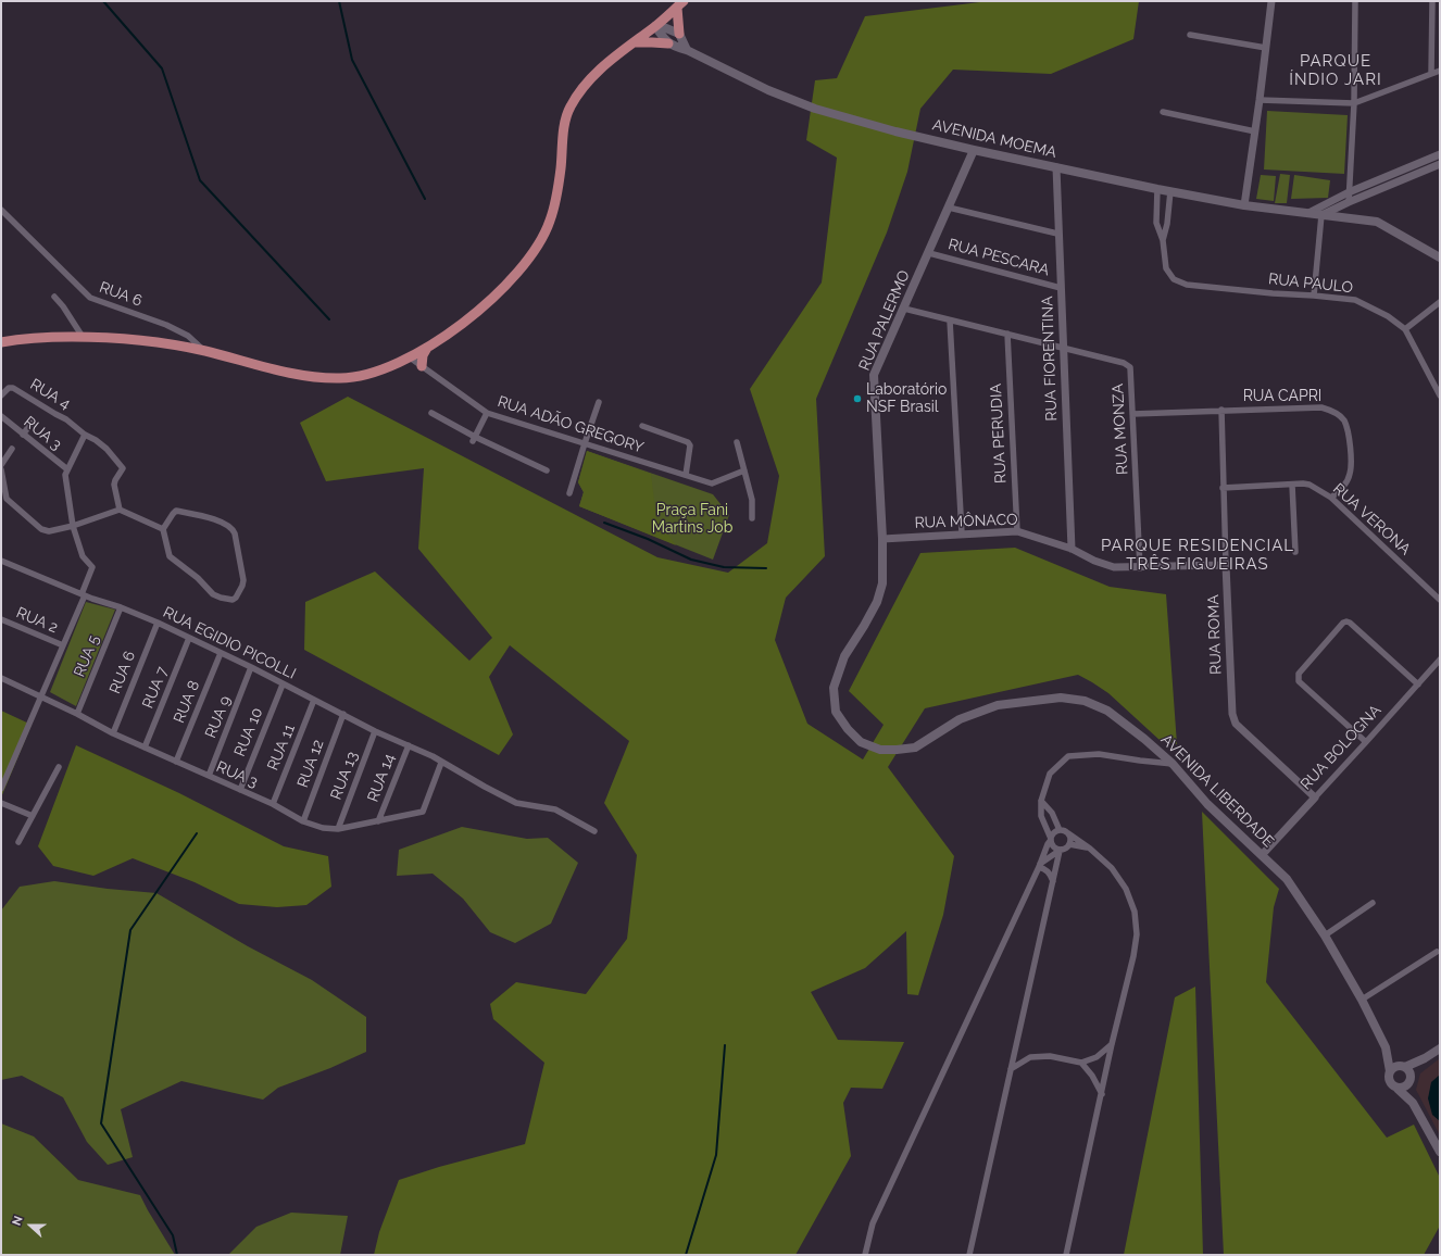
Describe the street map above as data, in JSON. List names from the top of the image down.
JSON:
{
  "streets": {
    "main road": ["AVENIDA MOEMA", "RUA PALERMO", "AVENIDA LIBERDADE"],
    "street": [
      "RUA PESCARA",
      "RUA PAULO",
      "RUA 6",
      "RUA FIORENTINA",
      "RUA 4",
      "RUA CAPRI",
      "RUA ADÃO GREGORY",
      "RUA MONZA",
      "RUA 3",
      "RUA PERUDIA",
      "RUA VERONA",
      "RUA MÔNACO",
      "RUA 2",
      "RUA ROMA",
      "RUA EGIDIO PICOLLI",
      "RUA 5",
      "RUA 7",
      "RUA 8",
      "RUA 9",
      "RUA 10",
      "RUA 11",
      "RUA BOLOGNA",
      "RUA 12",
      "RUA 13",
      "RUA 14"
    ]
  },
  "crossings": [
    ["AVENIDA MOEMA", "RUA PAULO"],
    ["AVENIDA MOEMA", "RUA PALERMO"],
    ["AVENIDA MOEMA", "RUA FIORENTINA"],
    ["RUA PESCARA", "RUA PALERMO"],
    ["RUA PESCARA", "RUA FIORENTINA"],
    ["RUA 6", "RUA 3"],
    ["RUA 6", "RUA EGIDIO PICOLLI"],
    ["RUA PALERMO", "RUA MONZA"],
    ["RUA PALERMO", "RUA MÔNACO"],
    ["RUA PALERMO", "AVENIDA LIBERDADE"],
    ["RUA FIORENTINA", "RUA MONZA"],
    ["RUA FIORENTINA", "RUA MÔNACO"],
    ["RUA CAPRI", "RUA MONZA"],
    ["RUA CAPRI", "RUA VERONA"],
    ["RUA CAPRI", "RUA ROMA"],
    ["RUA MONZA", "RUA PERUDIA"],
    ["RUA MONZA", "RUA MÔNACO"],
    ["RUA 3", "RUA EGIDIO PICOLLI"],
    ["RUA 3", "RUA 5"],
    ["RUA 3", "RUA 7"],
    ["RUA 3", "RUA 8"],
    ["RUA 3", "RUA 9"],
    ["RUA 3", "RUA 10"],
    ["RUA 3", "RUA 11"],
    ["RUA 3", "RUA 12"],
    ["RUA 3", "RUA 13"],
    ["RUA 3", "RUA 14"],
    ["RUA PERUDIA", "RUA MÔNACO"],
    ["RUA VERONA", "RUA ROMA"],
    ["RUA MÔNACO", "RUA ROMA"],
    ["RUA MÔNACO", "AVENIDA LIBERDADE"],
    ["RUA ROMA", "RUA BOLOGNA"],
    ["RUA EGIDIO PICOLLI", "RUA 5"],
    ["RUA EGIDIO PICOLLI", "RUA 7"],
    ["RUA EGIDIO PICOLLI", "RUA 8"],
    ["RUA EGIDIO PICOLLI", "RUA 9"],
    ["RUA EGIDIO PICOLLI", "RUA 10"],
    ["RUA EGIDIO PICOLLI", "RUA 11"],
    ["RUA EGIDIO PICOLLI", "RUA 12"],
    ["RUA EGIDIO PICOLLI", "RUA 13"],
    ["RUA EGIDIO PICOLLI", "RUA 14"],
    ["RUA BOLOGNA", "AVENIDA LIBERDADE"]
  ],
  "districts": ["PARQUE ÍNDIO JARI", "PARQUE RESIDENCIAL TRÊS FIGUEIRAS"],
  "parks": ["Praça Fani Martins Job"],
  "places": ["Laboratório NSF Brasil"],
  "north": "left"
}
